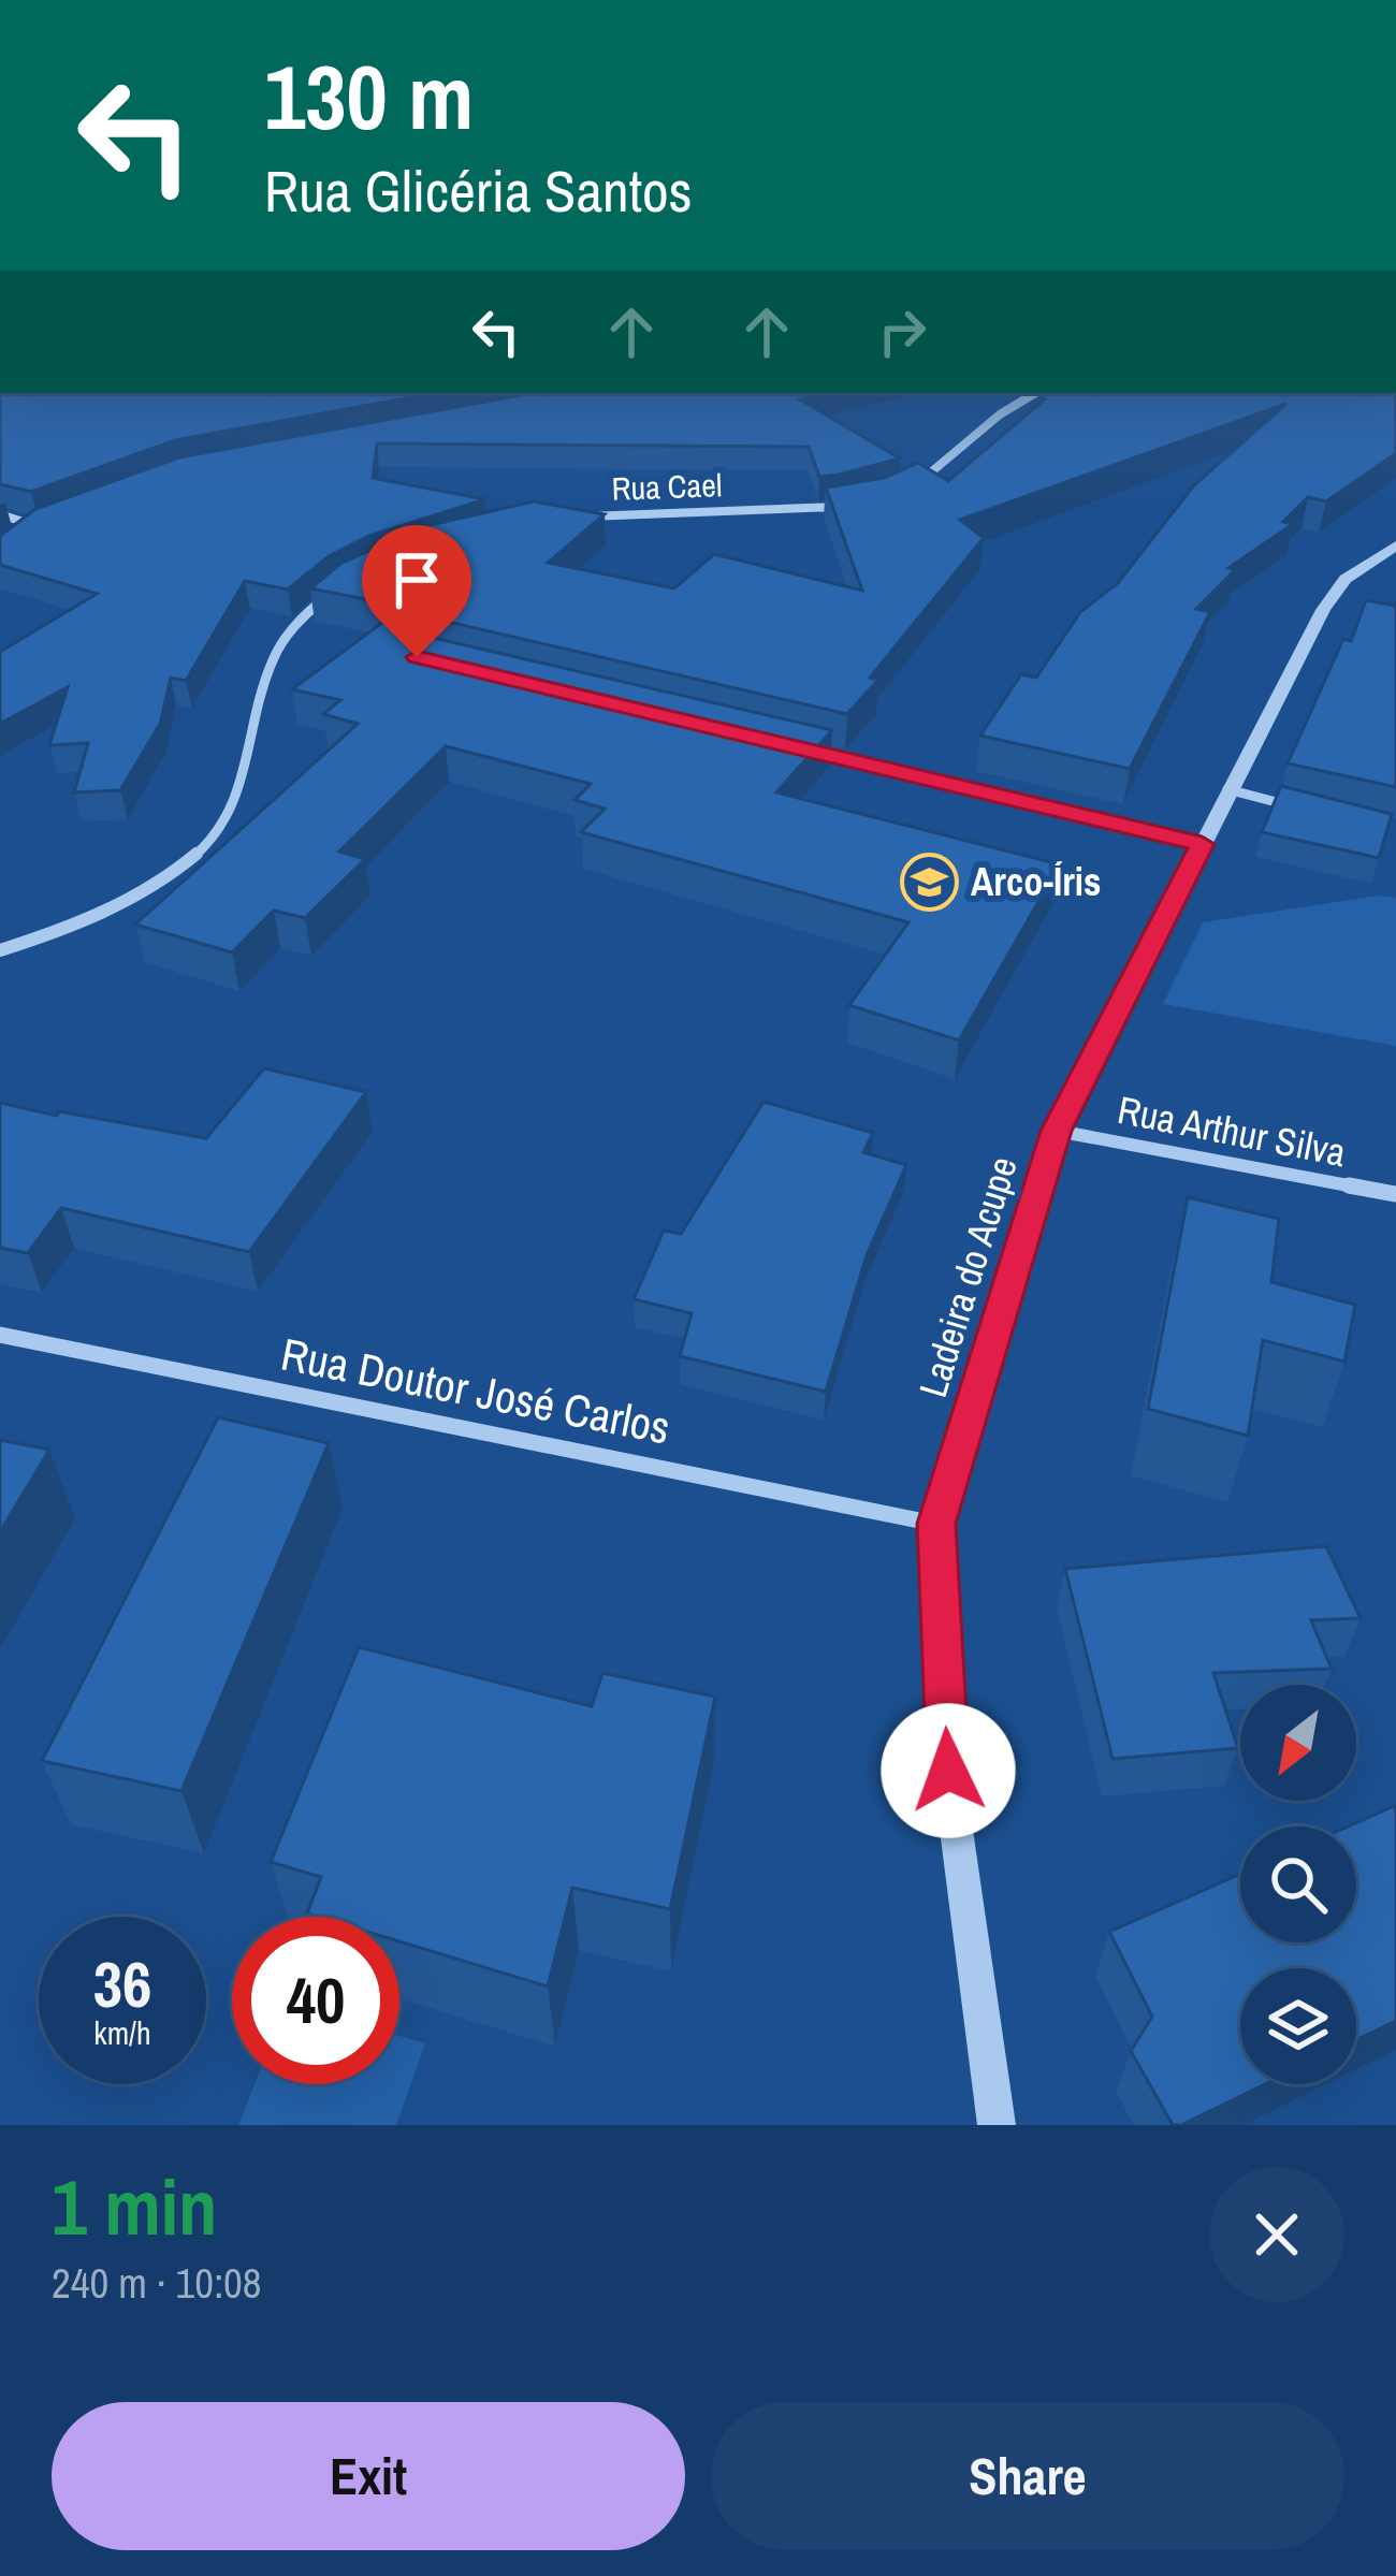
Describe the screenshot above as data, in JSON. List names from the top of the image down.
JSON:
{
  "streets": {
    "street": [
      "Rua Cael",
      "Rua Arthur Silva",
      "Ladeira do Acupe",
      "Rua Doutor José Carlos"
    ]
  },
  "crossings": [
    ["Rua Arthur Silva", "Ladeira do Acupe"],
    ["Ladeira do Acupe", "Rua Doutor José Carlos"]
  ],
  "places": {
    "school or university": ["Arco-Íris"]
  },
  "north": "bottom left",
  "page": {
    "turn": ["130 m", "Rua Glicéria Santos"],
    "speed": "36 km/h",
    "limit": "40",
    "heading": ["1 min", "240 m · 10:08"],
    "buttons": ["Exit", "Share"]
  }
}
